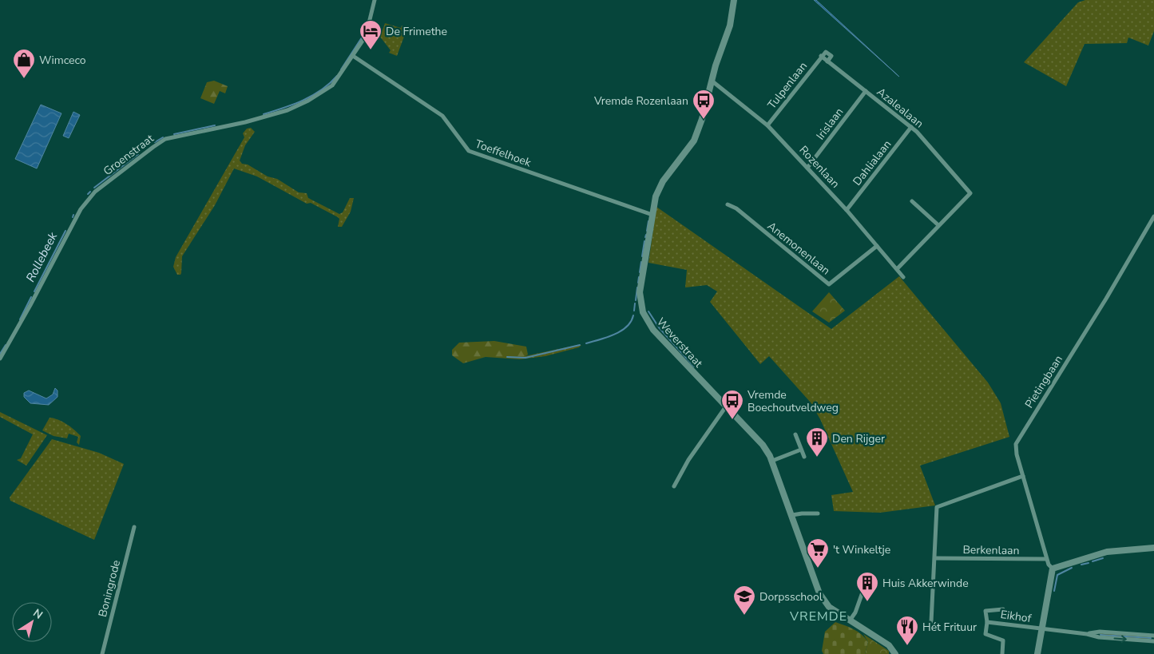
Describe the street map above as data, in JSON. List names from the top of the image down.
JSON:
{
  "streets": {
    "street": [
      "Tulpenlaan",
      "Azalealaan",
      "Irislaan",
      "Toeffelhoek",
      "Groenstraat",
      "Dahlialaan",
      "Rozenlaan",
      "Anemonenlaan",
      "Weverstraat",
      "Pietingbaan",
      "Berkenlaan",
      "Boningrode",
      "Eikhof"
    ]
  },
  "crossings": [
    ["Tulpenlaan", "Azalealaan"],
    ["Tulpenlaan", "Rozenlaan"],
    ["Azalealaan", "Irislaan"],
    ["Azalealaan", "Dahlialaan"],
    ["Irislaan", "Rozenlaan"],
    ["Toeffelhoek", "Groenstraat"],
    ["Toeffelhoek", "Weverstraat"],
    ["Dahlialaan", "Rozenlaan"],
    ["Rozenlaan", "Anemonenlaan"],
    ["Rozenlaan", "Weverstraat"],
    ["Pietingbaan", "Berkenlaan"]
  ],
  "districts": ["VREMDE"],
  "water": ["Rollebeek"],
  "places": {
    "hotel": ["De Frimethe"],
    "shop": ["Wimceco"],
    "bus stop": ["Vremde Rozenlaan", "Vremde Boechoutveldweg"],
    "building": ["Den Rijger", "Huis Akkerwinde"],
    "supermarket": ["'t Winkeltje"],
    "school or university": ["Dorpsschool"],
    "restaurant": ["Hét Frituur"]
  },
  "north": "top right"
}
